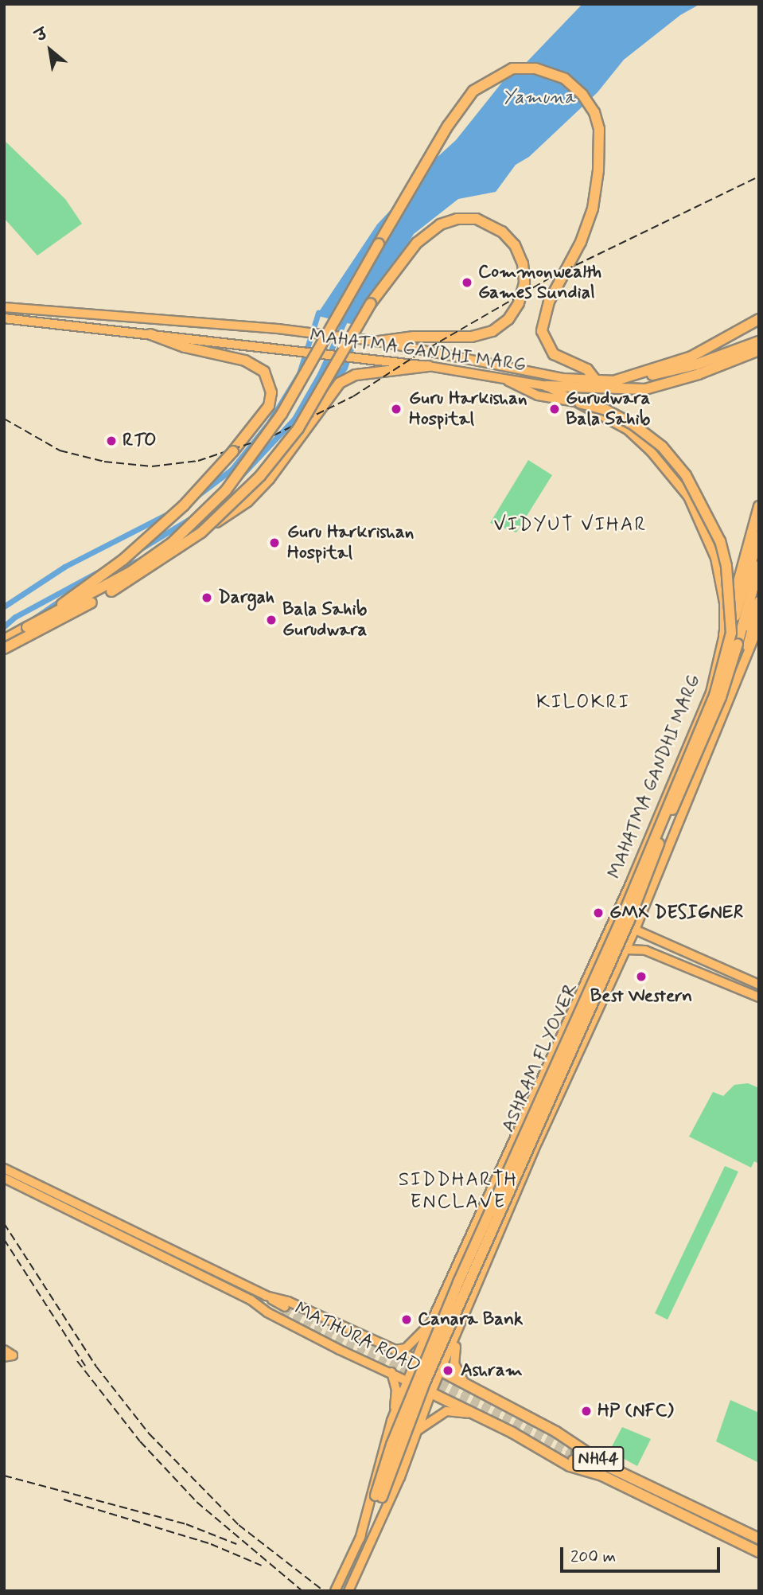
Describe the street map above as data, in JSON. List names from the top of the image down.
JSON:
{
  "streets": {
    "highway": ["ASHRAM FLYOVER", "MATHURA ROAD", "NH44"],
    "main road": ["MAHATMA GANDHI MARG"]
  },
  "crossings": [
    ["MAHATMA GANDHI MARG", "ASHRAM FLYOVER"],
    ["MAHATMA GANDHI MARG", "MATHURA ROAD"]
  ],
  "districts": ["VIDYUT VIHAR", "KILOKRI", "SIDDHARTH ENCLAVE"],
  "water": ["Yamuna"],
  "places": [
    "Commonwealth Games Sundial",
    "Guru Harkishan Hospital",
    "Gurudwara Bala Sahib",
    "RTO",
    "Guru Harkrishan Hospital",
    "Dargah",
    "Bala Sahib Gurudwara",
    "GMX DESIGNER",
    "Best Western",
    "Canara Bank",
    "Ashram",
    "HP (NFC)"
  ],
  "scale_bar": "200 m",
  "north": "top left"
}
